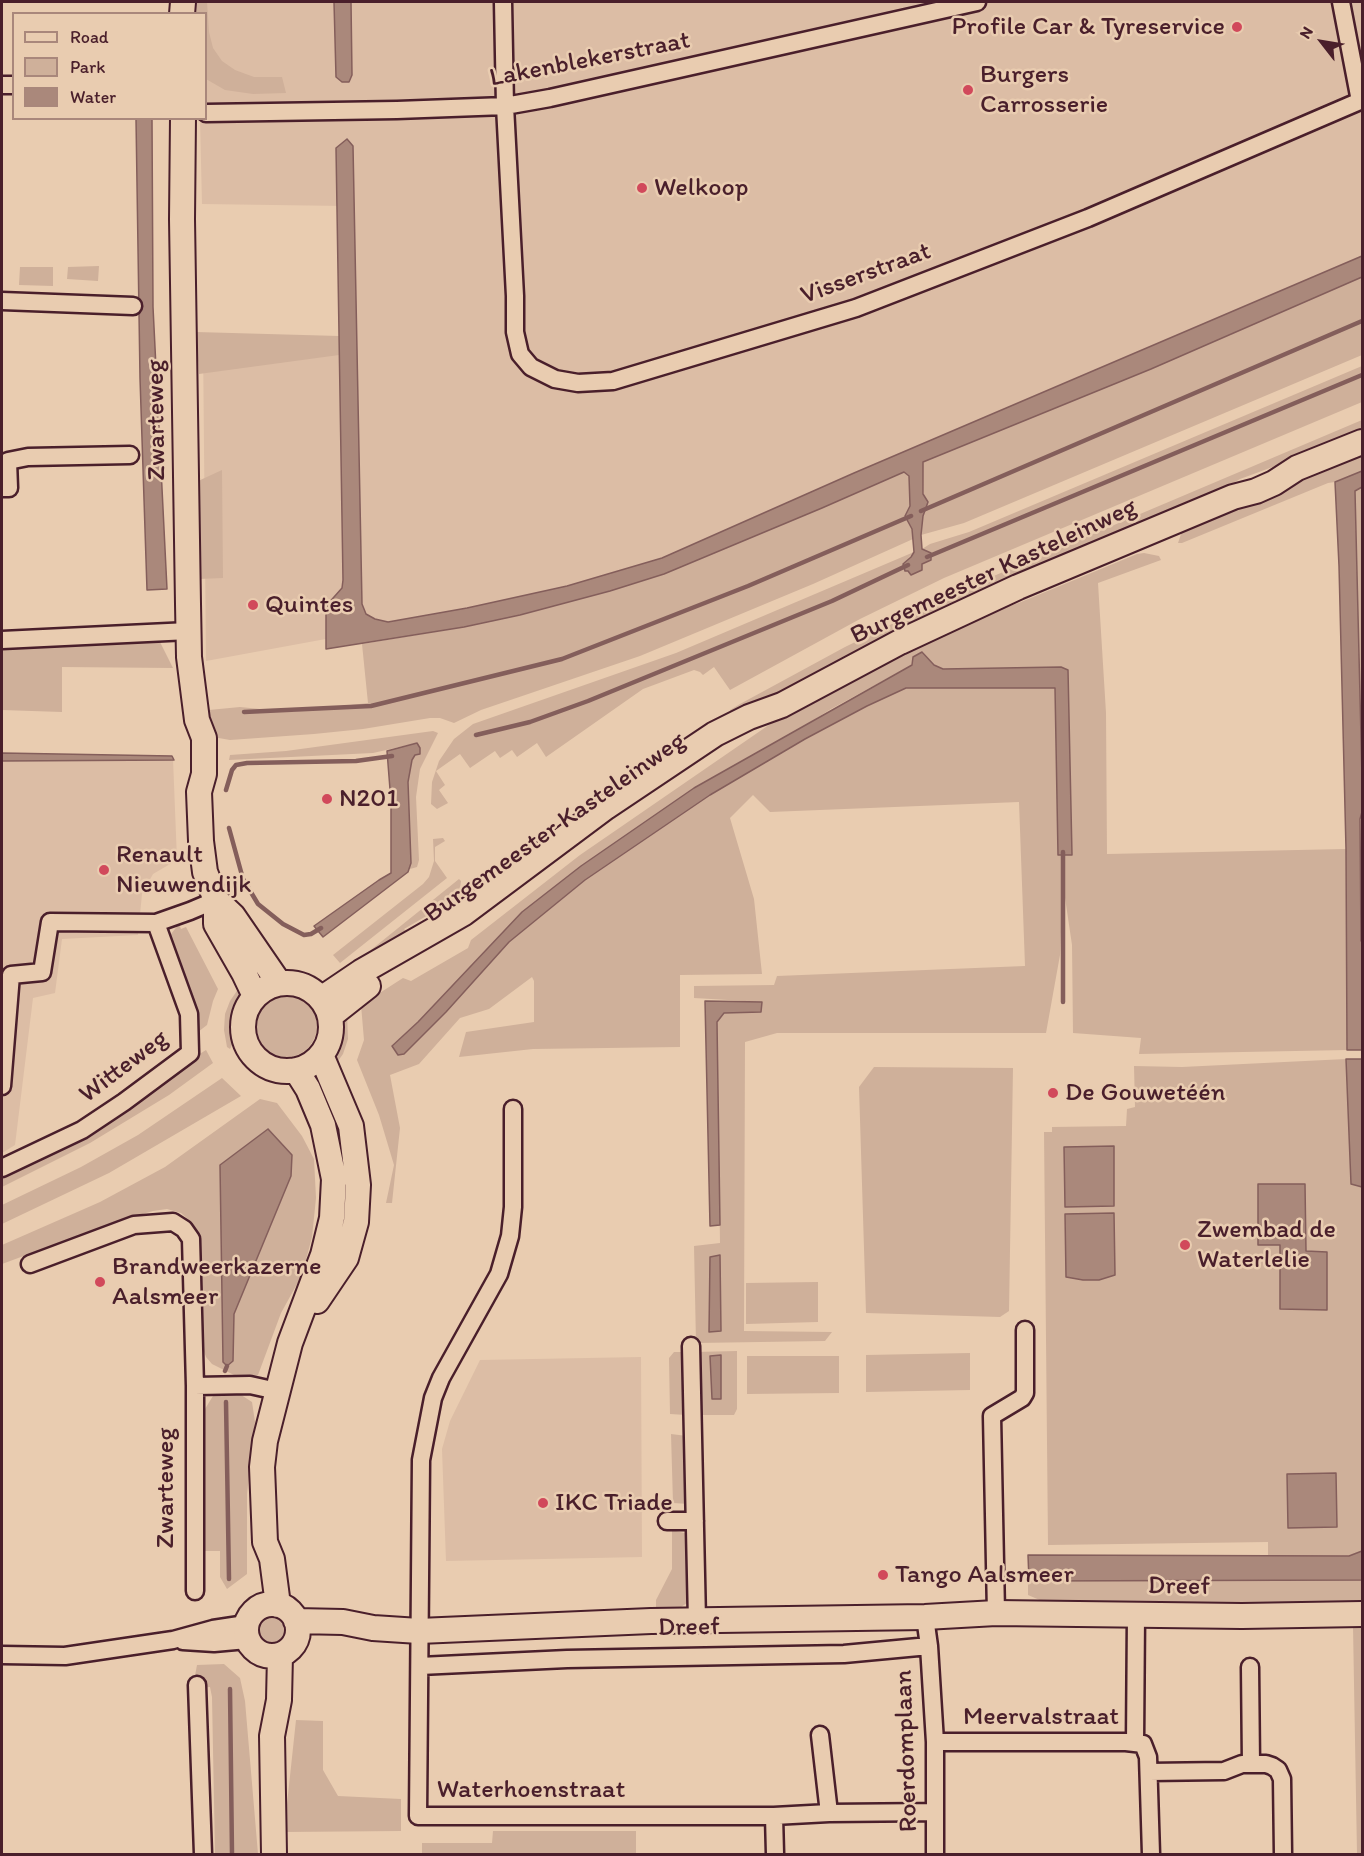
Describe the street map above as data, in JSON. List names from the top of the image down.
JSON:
{
  "streets": {
    "main road": ["Zwarteweg", "Burgemeester Kasteleinweg", "Dreef"],
    "street": [
      "Lakenblekerstraat",
      "Visserstraat",
      "Witteweg",
      "Meervalstraat",
      "Roerdomplaan",
      "Waterhoenstraat"
    ]
  },
  "crossings": [
    ["Lakenblekerstraat", "Visserstraat"],
    ["Zwarteweg", "Burgemeester Kasteleinweg"],
    ["Dreef", "Roerdomplaan"],
    ["Dreef", "Waterhoenstraat"],
    ["Meervalstraat", "Roerdomplaan"],
    ["Roerdomplaan", "Waterhoenstraat"]
  ],
  "places": [
    "Profile Car & Tyreservice",
    "Burgers Carrosserie",
    "Welkoop",
    "Quintes",
    "N201",
    "Renault Nieuwendijk",
    "De Gouwetéén",
    "Zwembad de Waterlelie",
    "Brandweerkazerne Aalsmeer",
    "IKC Triade",
    "Tango Aalsmeer"
  ],
  "legend": ["Road", "Park", "Water"],
  "north": "top left"
}
